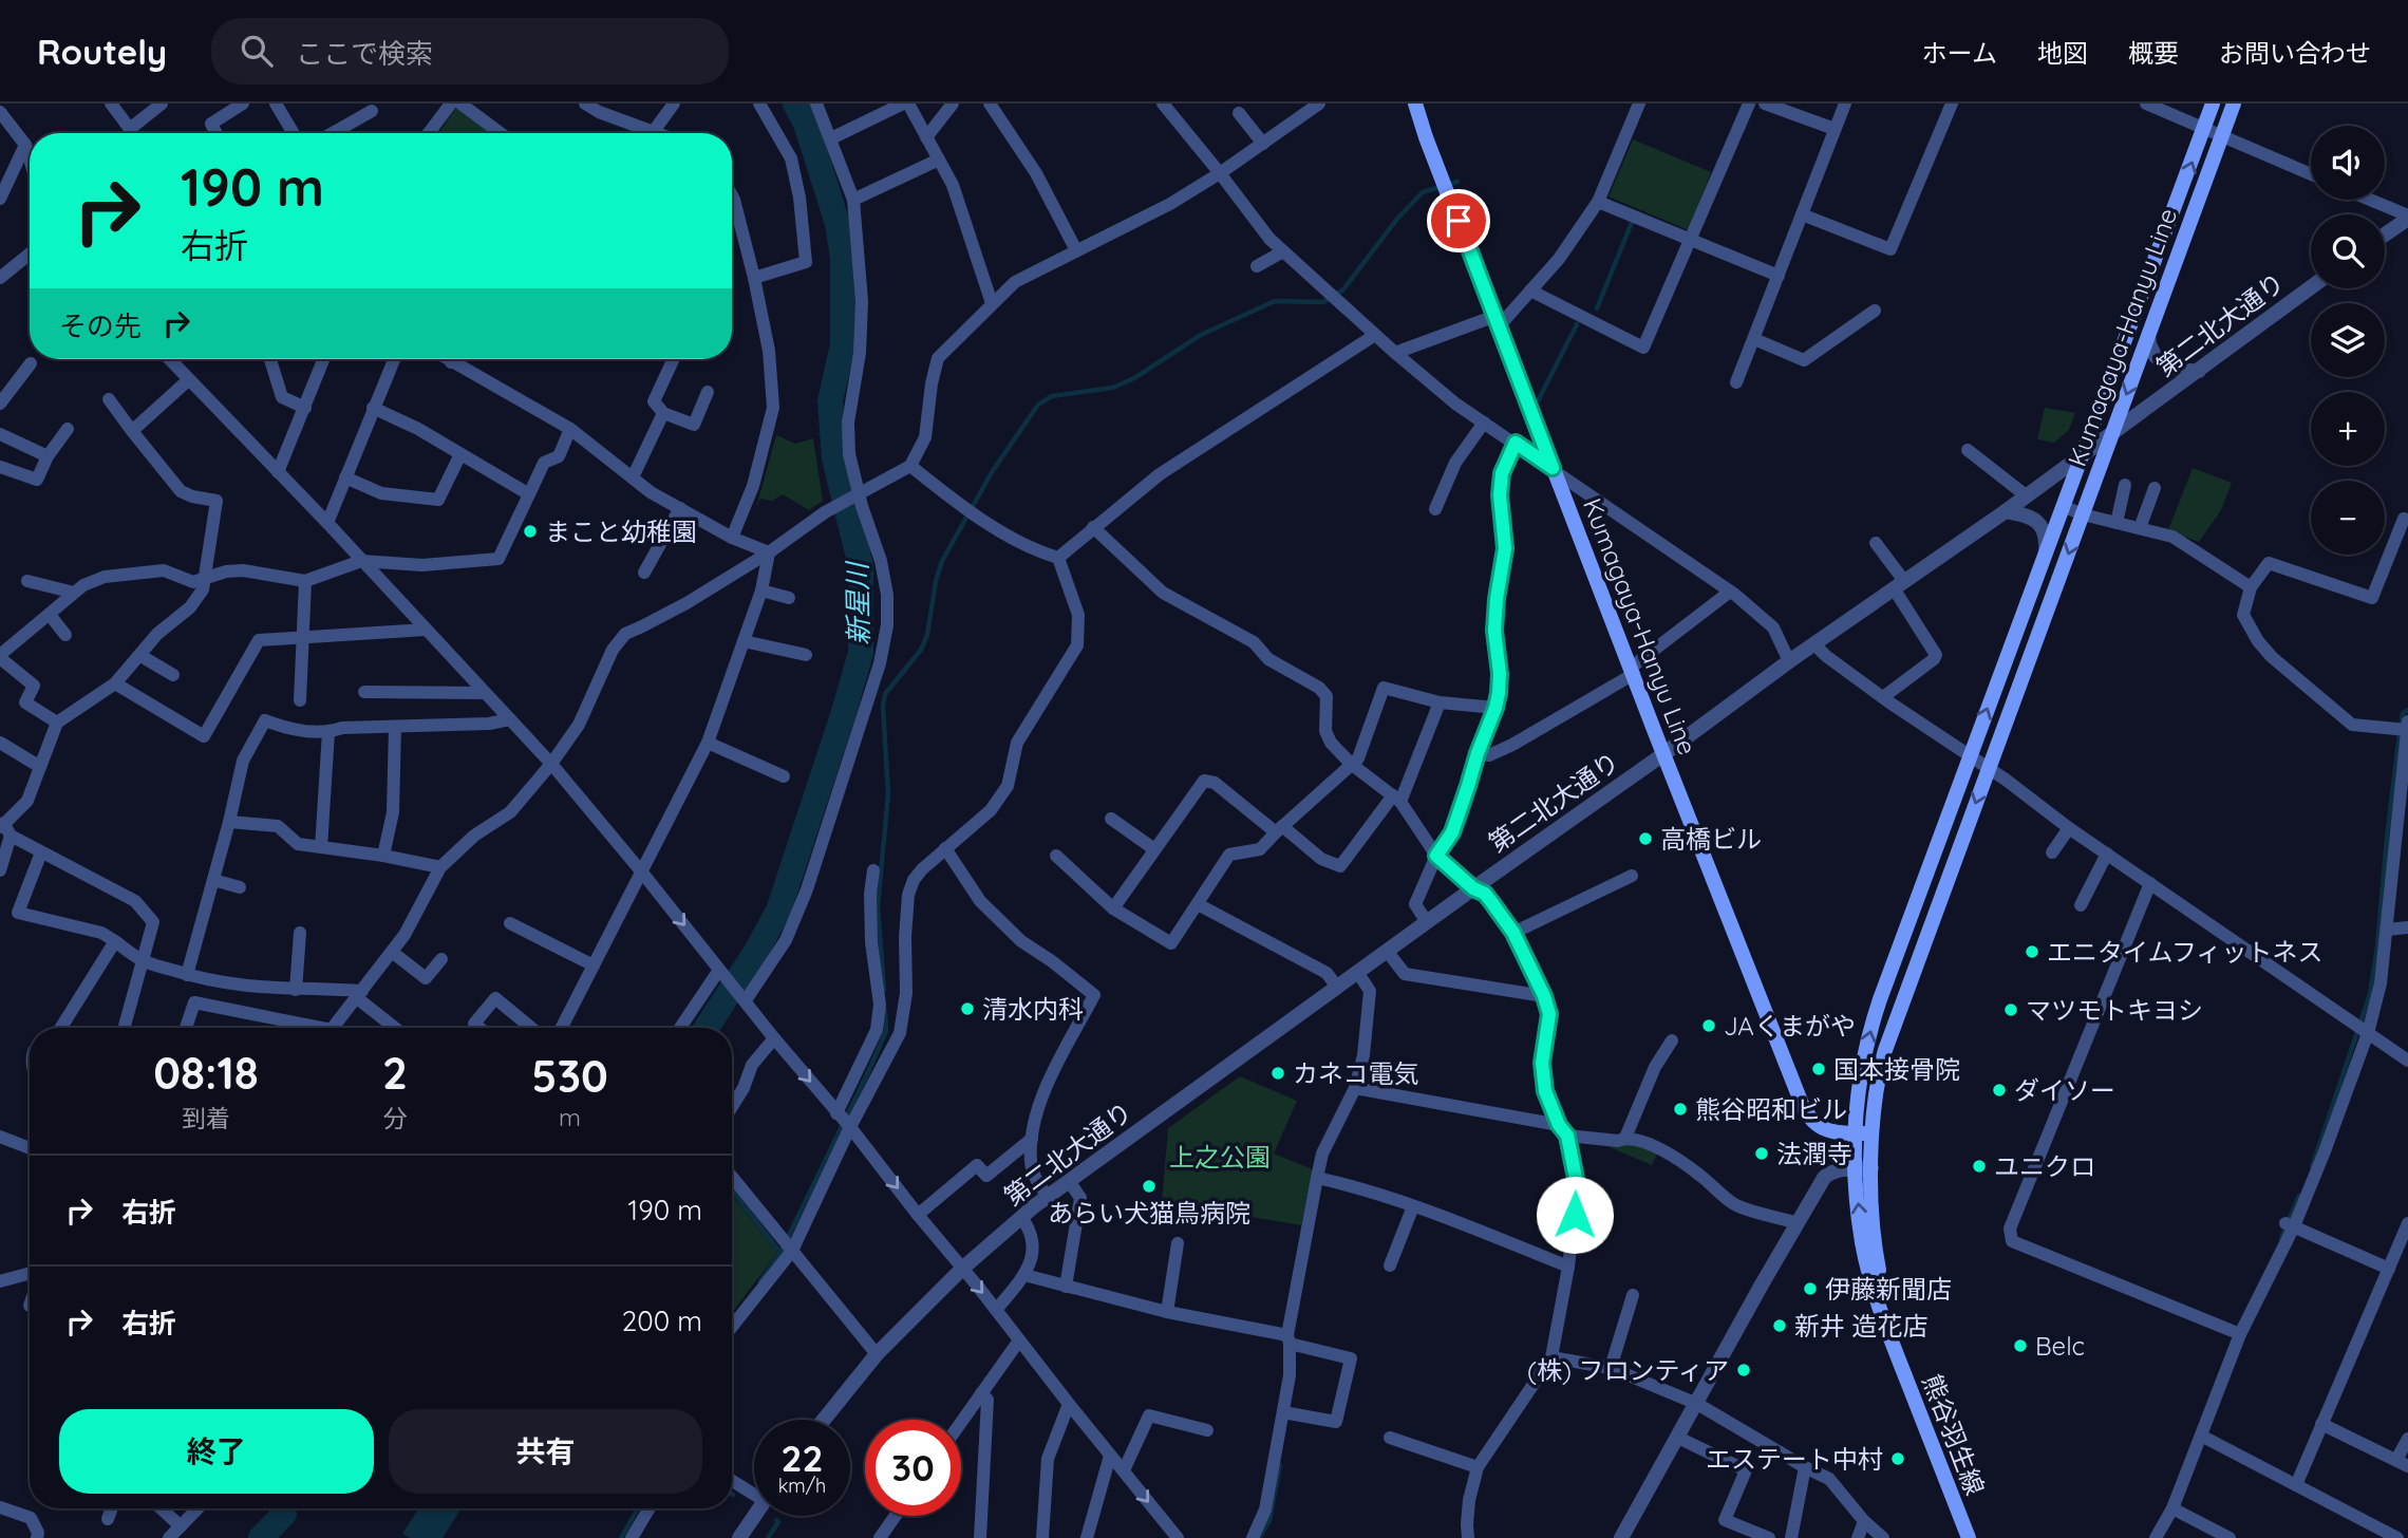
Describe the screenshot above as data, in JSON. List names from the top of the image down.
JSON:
{
  "streets": {
    "main road": ["Kumagaya-Hanyu Line", "熊谷羽生線"],
    "street": ["第二北大通り"]
  },
  "crossings": [
    ["第二北大通り", "Kumagaya-Hanyu Line"],
    ["Kumagaya-Hanyu Line", "熊谷羽生線"]
  ],
  "water": ["新星川"],
  "parks": ["上之公園"],
  "places": [
    "まこと幼稚園",
    "高橋ビル",
    "エニタイムフィットネス",
    "清水内科",
    "マツモトキヨシ",
    "JAくまがや",
    "国本接骨院",
    "カネコ電気",
    "ダイソー",
    "熊谷昭和ビル",
    "法潤寺",
    "ユニクロ",
    "あらい犬猫鳥病院",
    "伊藤新聞店",
    "新井 造花店",
    "Belc",
    "(株) フロンティア",
    "エステート中村"
  ],
  "page": {
    "header": "Routely",
    "search": "ここで検索",
    "nav": [
      "ホーム",
      "地図",
      "概要",
      "お問い合わせ"
    ],
    "map_buttons": ["+", "−"],
    "turn": ["190 m", "右折"],
    "then": "その先",
    "eta": [
      "08:18",
      "到着",
      "2",
      "分",
      "530",
      "m"
    ],
    "list": [
      {
        "name": "右折",
        "value": "190 m"
      },
      {
        "name": "右折",
        "value": "200 m"
      }
    ],
    "buttons": ["終了", "共有"],
    "speed": "22 km/h",
    "limit": "30"
  }
}
